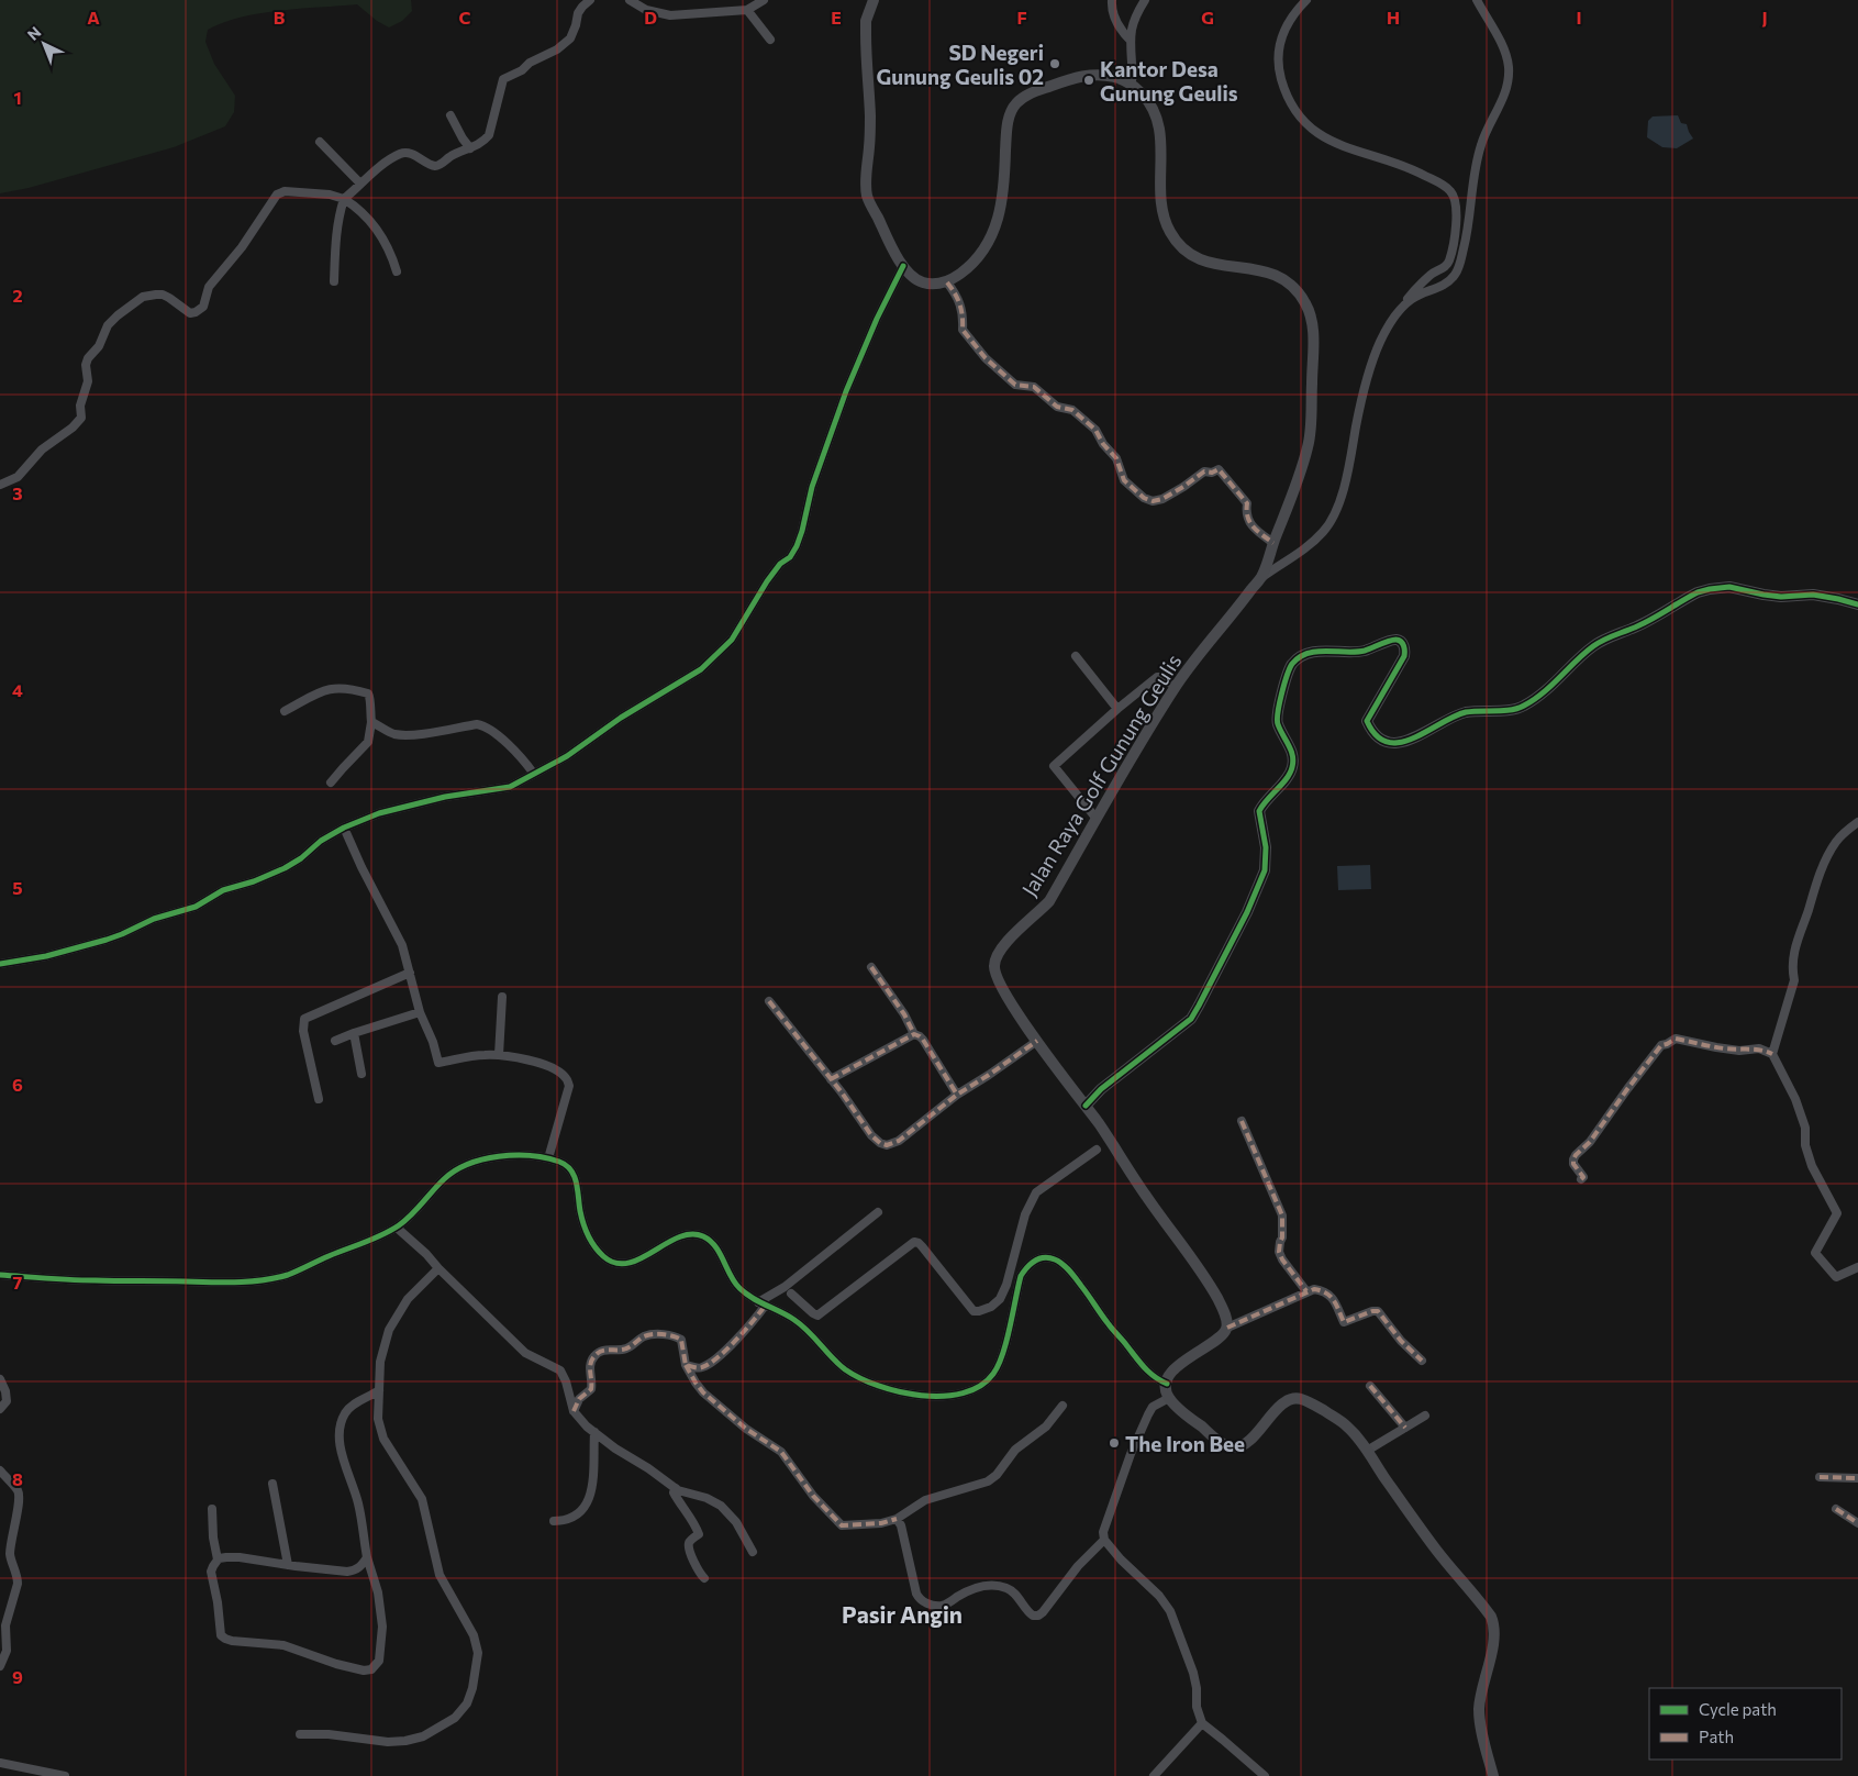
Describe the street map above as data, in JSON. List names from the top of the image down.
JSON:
{
  "streets": {
    "main road": ["Jalan Raya Golf Gunung Geulis"]
  },
  "districts": ["Pasir Angin"],
  "places": ["SD Negeri Gunung Geulis 02", "Kantor Desa Gunung Geulis", "The Iron Bee"],
  "legend": ["Cycle path", "Path"],
  "north": "top left",
  "grid": {
    "columns": [
      "A",
      "B",
      "C",
      "D",
      "E",
      "F",
      "G",
      "H",
      "I",
      "J"
    ],
    "rows": [
      "1",
      "2",
      "3",
      "4",
      "5",
      "6",
      "7",
      "8",
      "9"
    ]
  }
}
